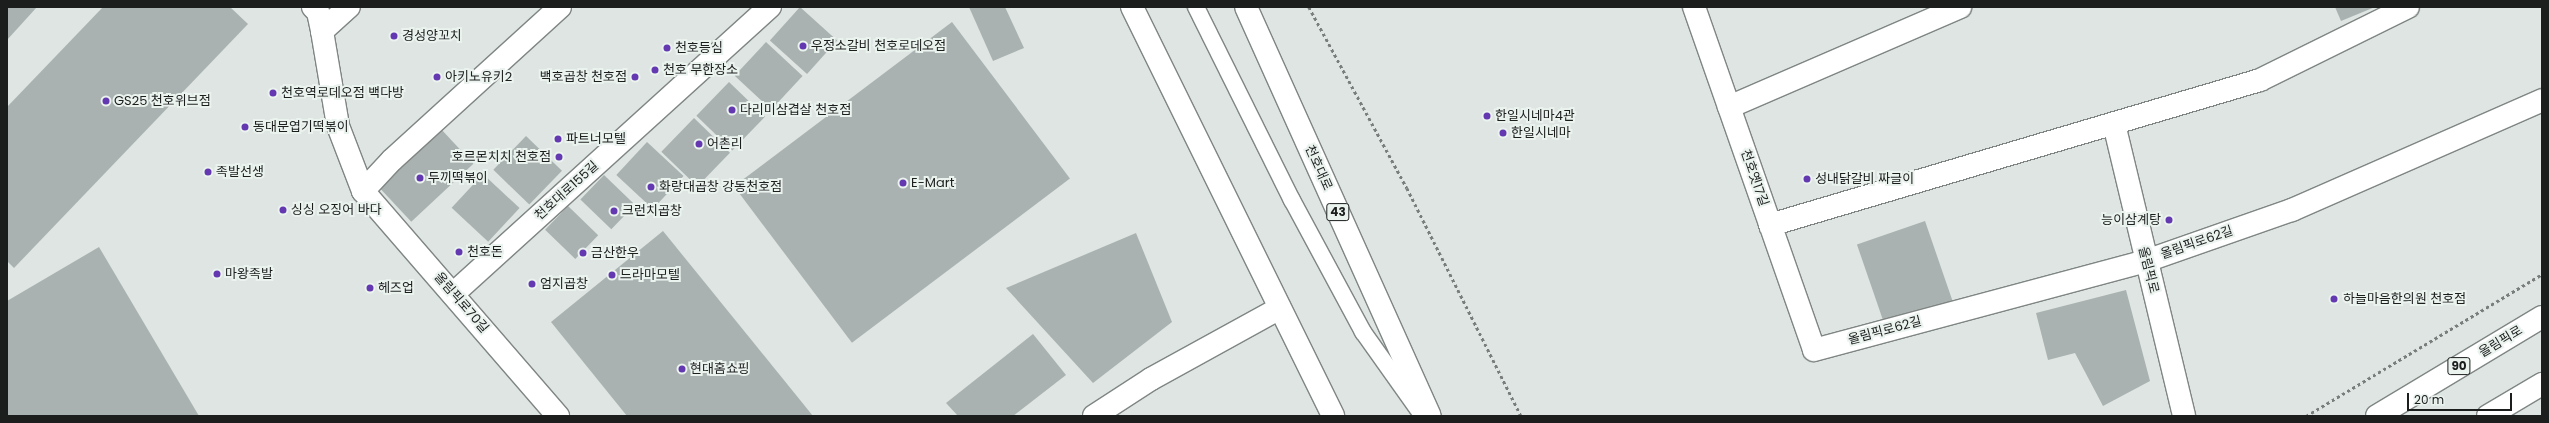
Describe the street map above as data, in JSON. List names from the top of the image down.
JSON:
{
  "streets": {
    "street": [
      "천호대로",
      "천호옛17길",
      "천호대로155길",
      "43",
      "올림픽로62길",
      "올림픽로",
      "올림픽로70길",
      "90"
    ]
  },
  "crossings": [
    ["천호옛17길", "올림픽로62길"],
    ["천호대로155길", "올림픽로70길"],
    ["올림픽로62길", "올림픽로"]
  ],
  "places": [
    "경성양꼬치",
    "우정소갈비 천호로데오점",
    "천호등심",
    "천호 무한장소",
    "아키노유키2",
    "백호곱창 천호점",
    "천호역로데오점 백다방",
    "GS25 천호위브점",
    "다리미삼겹살 천호점",
    "한일시네마4관",
    "동대문엽기떡볶이",
    "한일시네마",
    "파트너모텔",
    "어촌리",
    "호르몬치치 천호점",
    "족발선생",
    "두끼떡볶이",
    "성내닭갈비 짜글이",
    "E-Mart",
    "화랑대곱창 강동천호점",
    "싱싱 오징어 바다",
    "크런치곱창",
    "능이삼계탕",
    "천호돈",
    "금산한우",
    "마왕족발",
    "드라마모텔",
    "엄지곱창",
    "헤즈업",
    "하늘마음한의원 천호점",
    "현대홈쇼핑"
  ],
  "scale_bar": "20 m"
}
